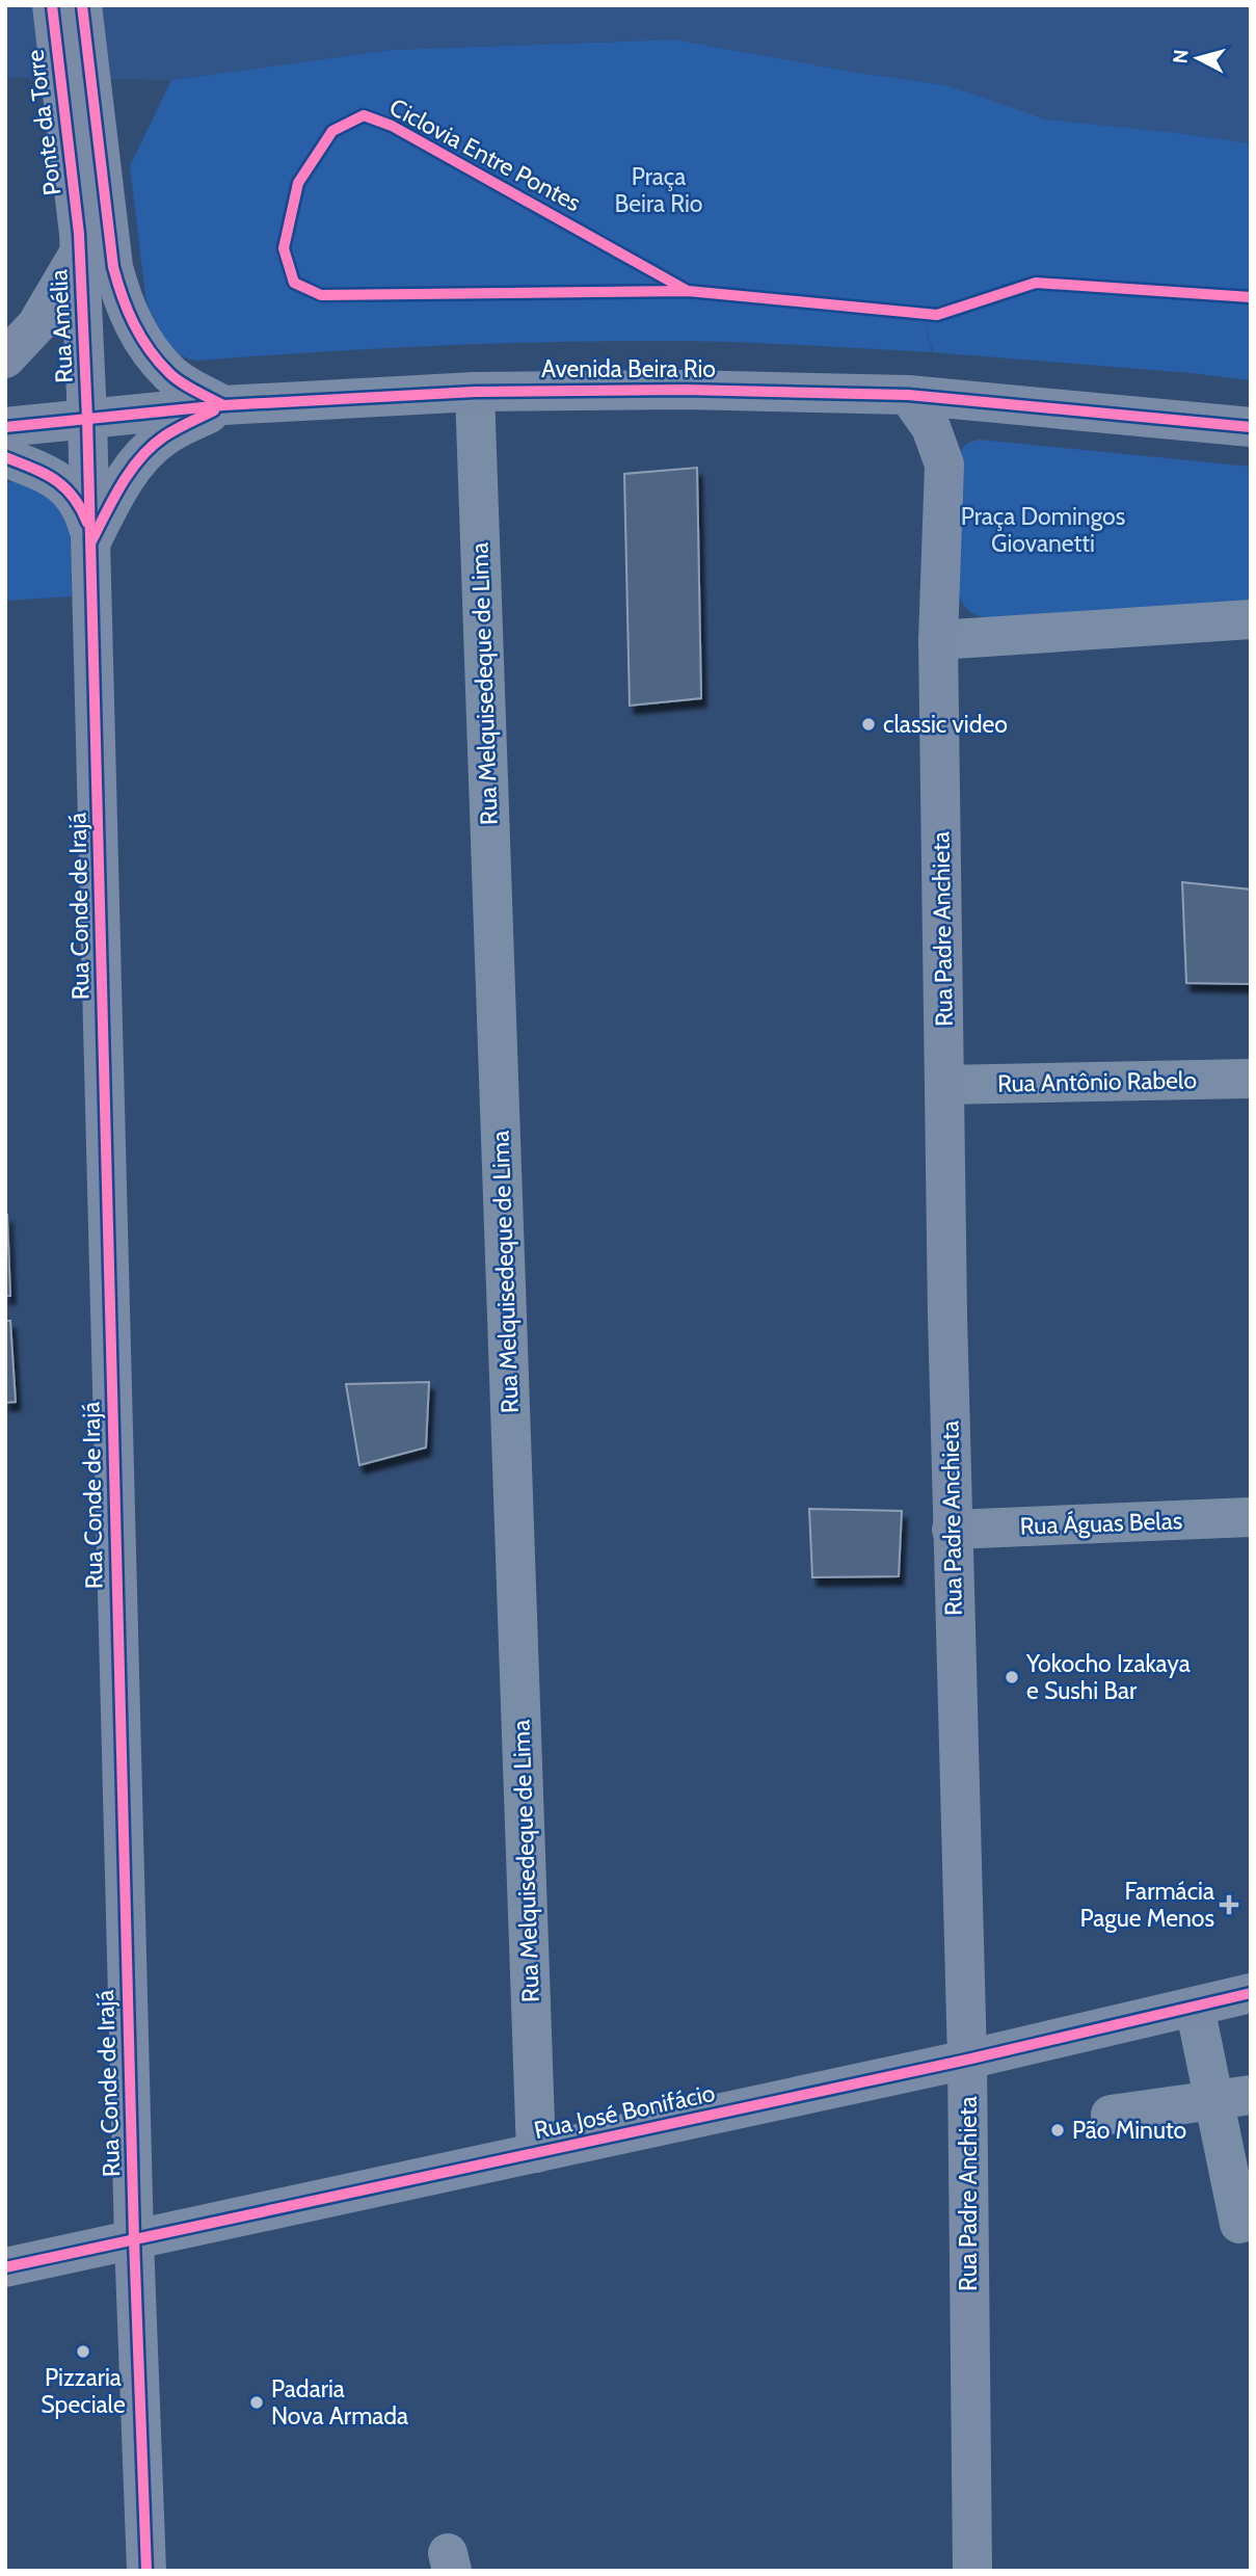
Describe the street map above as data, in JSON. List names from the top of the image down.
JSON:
{
  "streets": {
    "main road": [
      "Ponte da Torre",
      "Rua Amélia",
      "Avenida Beira Rio",
      "Rua Conde de Irajá",
      "Rua Padre Anchieta",
      "Rua José Bonifácio"
    ],
    "street": ["Rua Melquisedeque de Lima", "Rua Antônio Rabelo", "Rua Águas Belas"],
    "cycle path": ["Ciclovia Entre Pontes"]
  },
  "crossings": [
    ["Ponte da Torre", "Rua Amélia"],
    ["Rua Amélia", "Avenida Beira Rio"],
    ["Rua Amélia", "Rua Conde de Irajá"],
    ["Avenida Beira Rio", "Rua Melquisedeque de Lima"],
    ["Avenida Beira Rio", "Rua Conde de Irajá"],
    ["Avenida Beira Rio", "Rua Padre Anchieta"],
    ["Rua Melquisedeque de Lima", "Rua José Bonifácio"],
    ["Rua Conde de Irajá", "Rua José Bonifácio"],
    ["Rua Padre Anchieta", "Rua Antônio Rabelo"],
    ["Rua Padre Anchieta", "Rua Águas Belas"],
    ["Rua Padre Anchieta", "Rua José Bonifácio"]
  ],
  "parks": ["Praça Beira Rio", "Praça Domingos Giovanetti"],
  "places": {
    "other": [
      "classic video",
      "Yokocho Izakaya e Sushi Bar",
      "Pão Minuto",
      "Pizzaria Speciale",
      "Padaria Nova Armada"
    ],
    "health": ["Farmácia Pague Menos"]
  },
  "north": "left"
}
